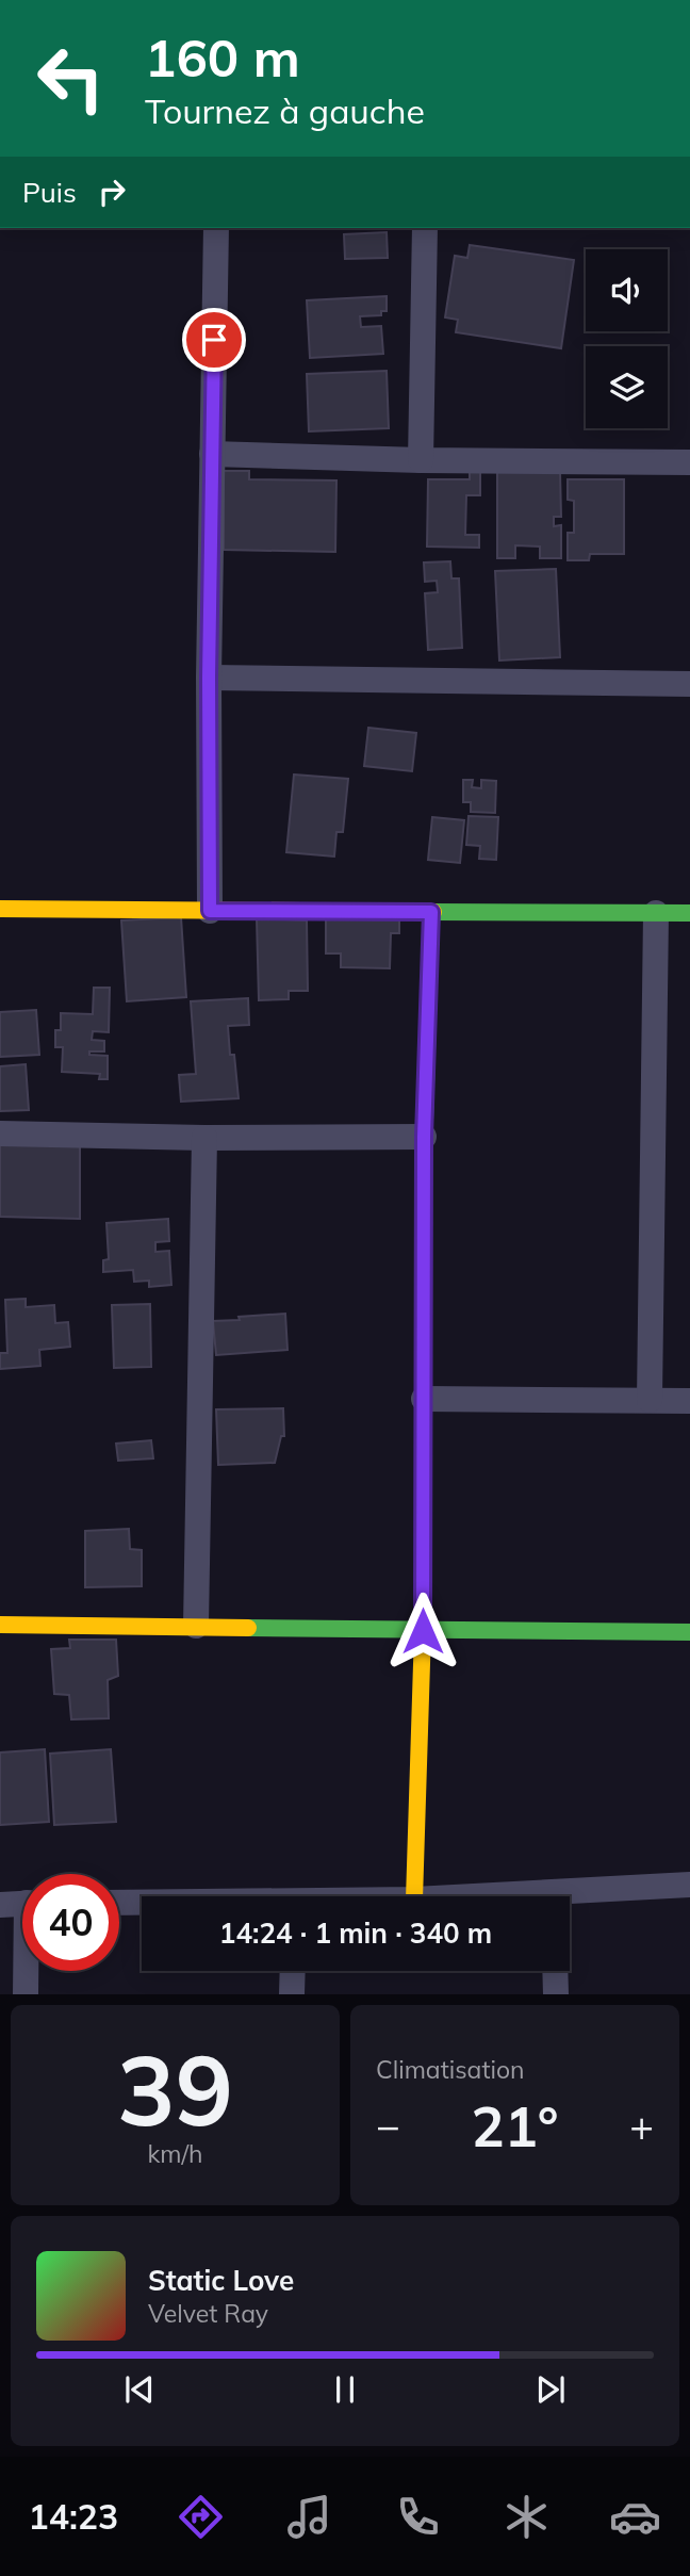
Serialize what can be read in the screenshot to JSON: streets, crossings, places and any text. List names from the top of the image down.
{
  "page": {
    "turn": ["160 m", "Tournez à gauche"],
    "then": "Puis",
    "limit": "40",
    "trip": "14:24 · 1 min · 340 m",
    "tile": [
      ["39", "km/h"],
      "Climatisation"
    ],
    "heat": ["−", "21°", "+"],
    "song": ["Static Love", "Velvet Ray"],
    "tabs": "14:23"
  }
}
